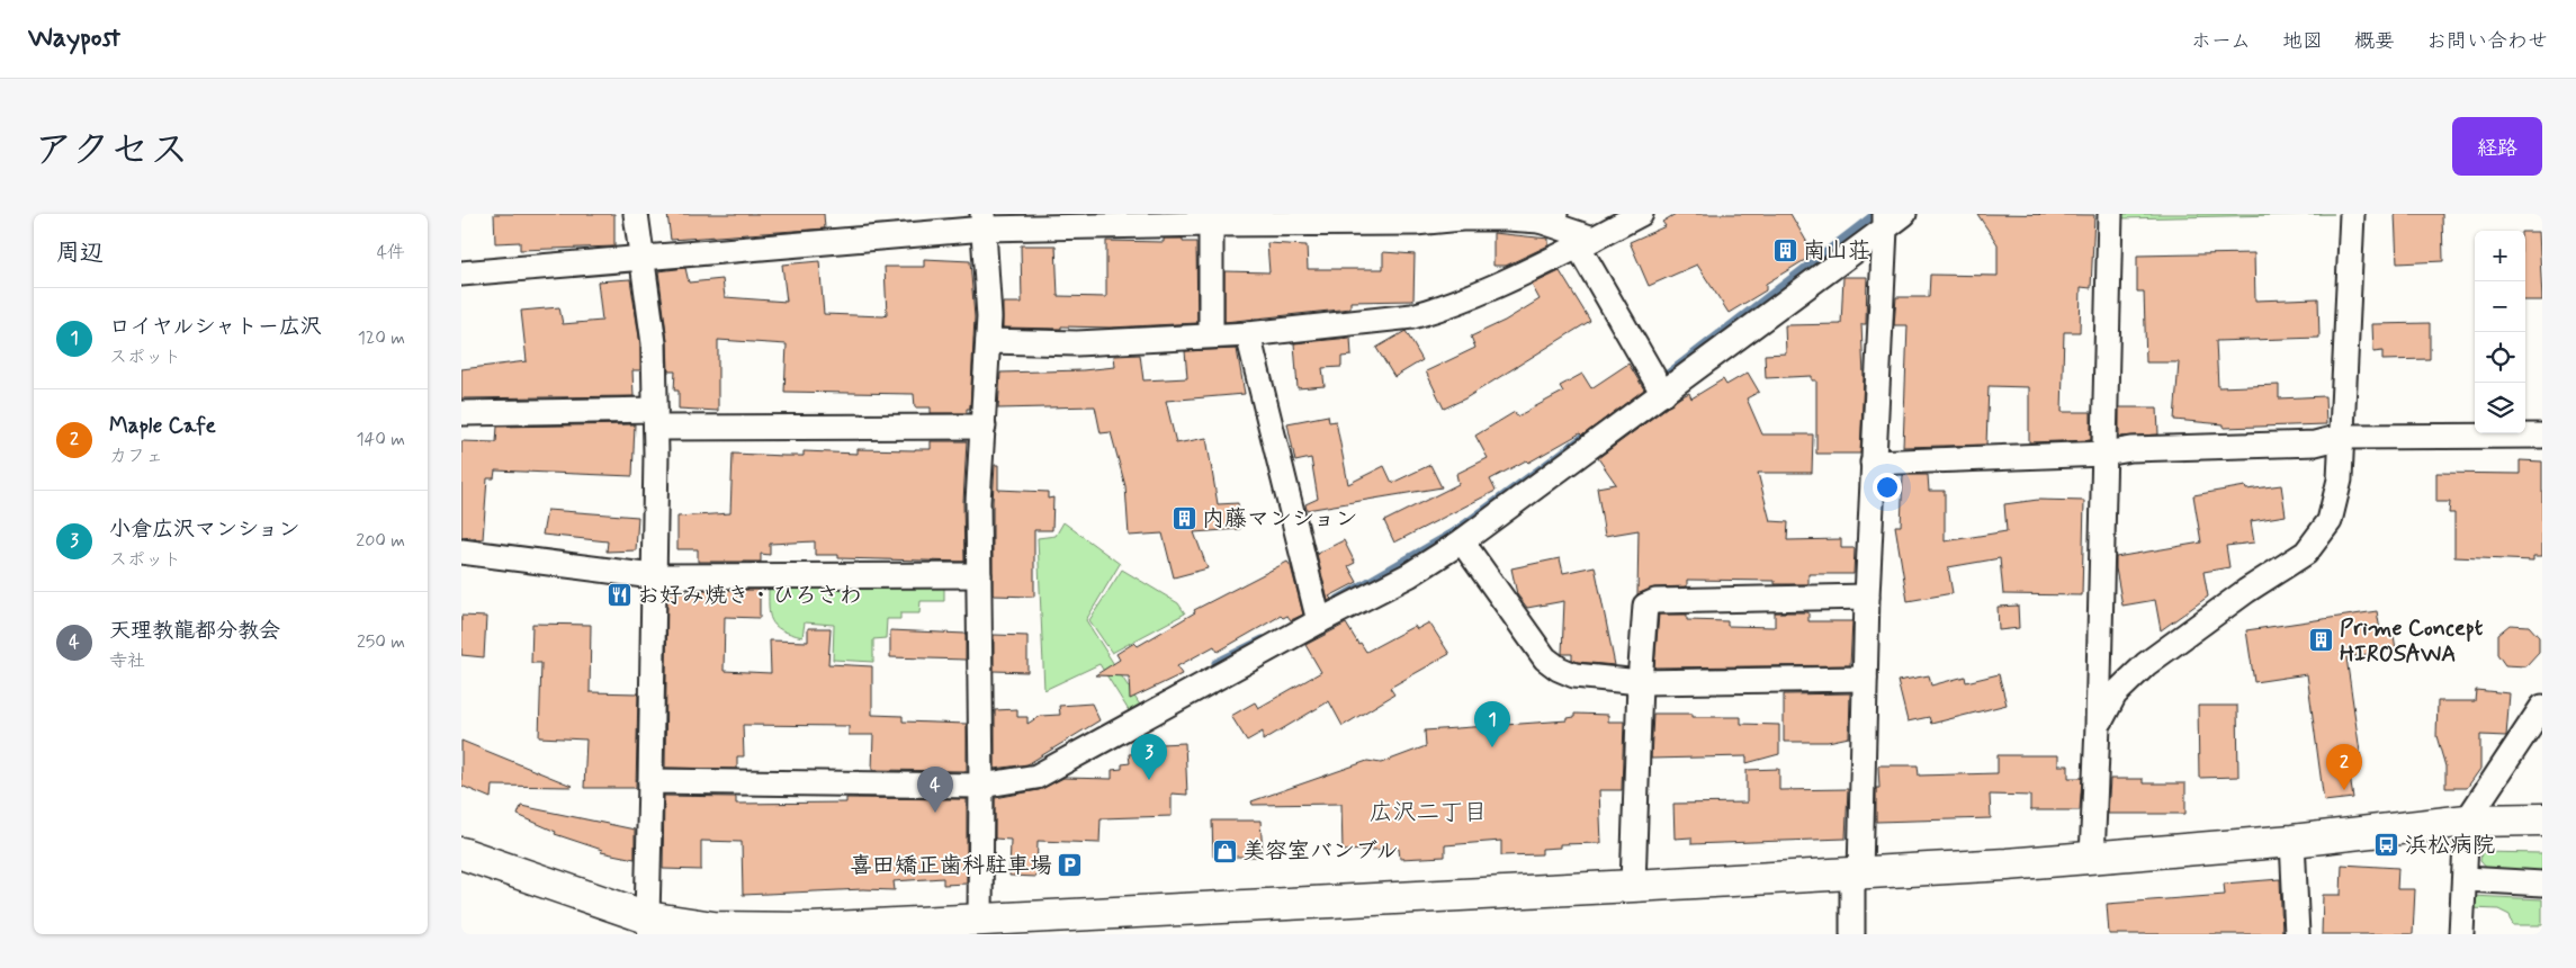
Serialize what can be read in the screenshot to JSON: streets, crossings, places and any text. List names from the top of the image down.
{
  "districts": ["広沢二丁目"],
  "places": {
    "building": ["南山荘", "内藤マンション", "Prime Concept HIROSAWA"],
    "restaurant": ["お好み焼き・ひろさわ"],
    "bus stop": ["浜松病院"],
    "shop": ["美容室バンブル"],
    "parking": ["喜田矯正歯科駐車場"]
  },
  "page": {
    "header": "Waypost",
    "nav": [
      "ホーム",
      "地図",
      "概要",
      "お問い合わせ"
    ],
    "title": "アクセス",
    "buttons": "経路",
    "heading": ["周辺", "4件"],
    "map_buttons": ["+", "−"],
    "list": [
      {
        "mark": "1",
        "name": "ロイヤルシャトー広沢",
        "note": "スポット",
        "value": "120 m"
      },
      {
        "mark": "2",
        "name": "Maple Cafe",
        "note": "カフェ",
        "value": "140 m"
      },
      {
        "mark": "3",
        "name": "小倉広沢マンション",
        "note": "スポット",
        "value": "200 m"
      },
      {
        "mark": "4",
        "name": "天理教龍都分教会",
        "note": "寺社",
        "value": "250 m"
      }
    ],
    "pins": [
      "1",
      "3",
      "2",
      "4"
    ]
  }
}
